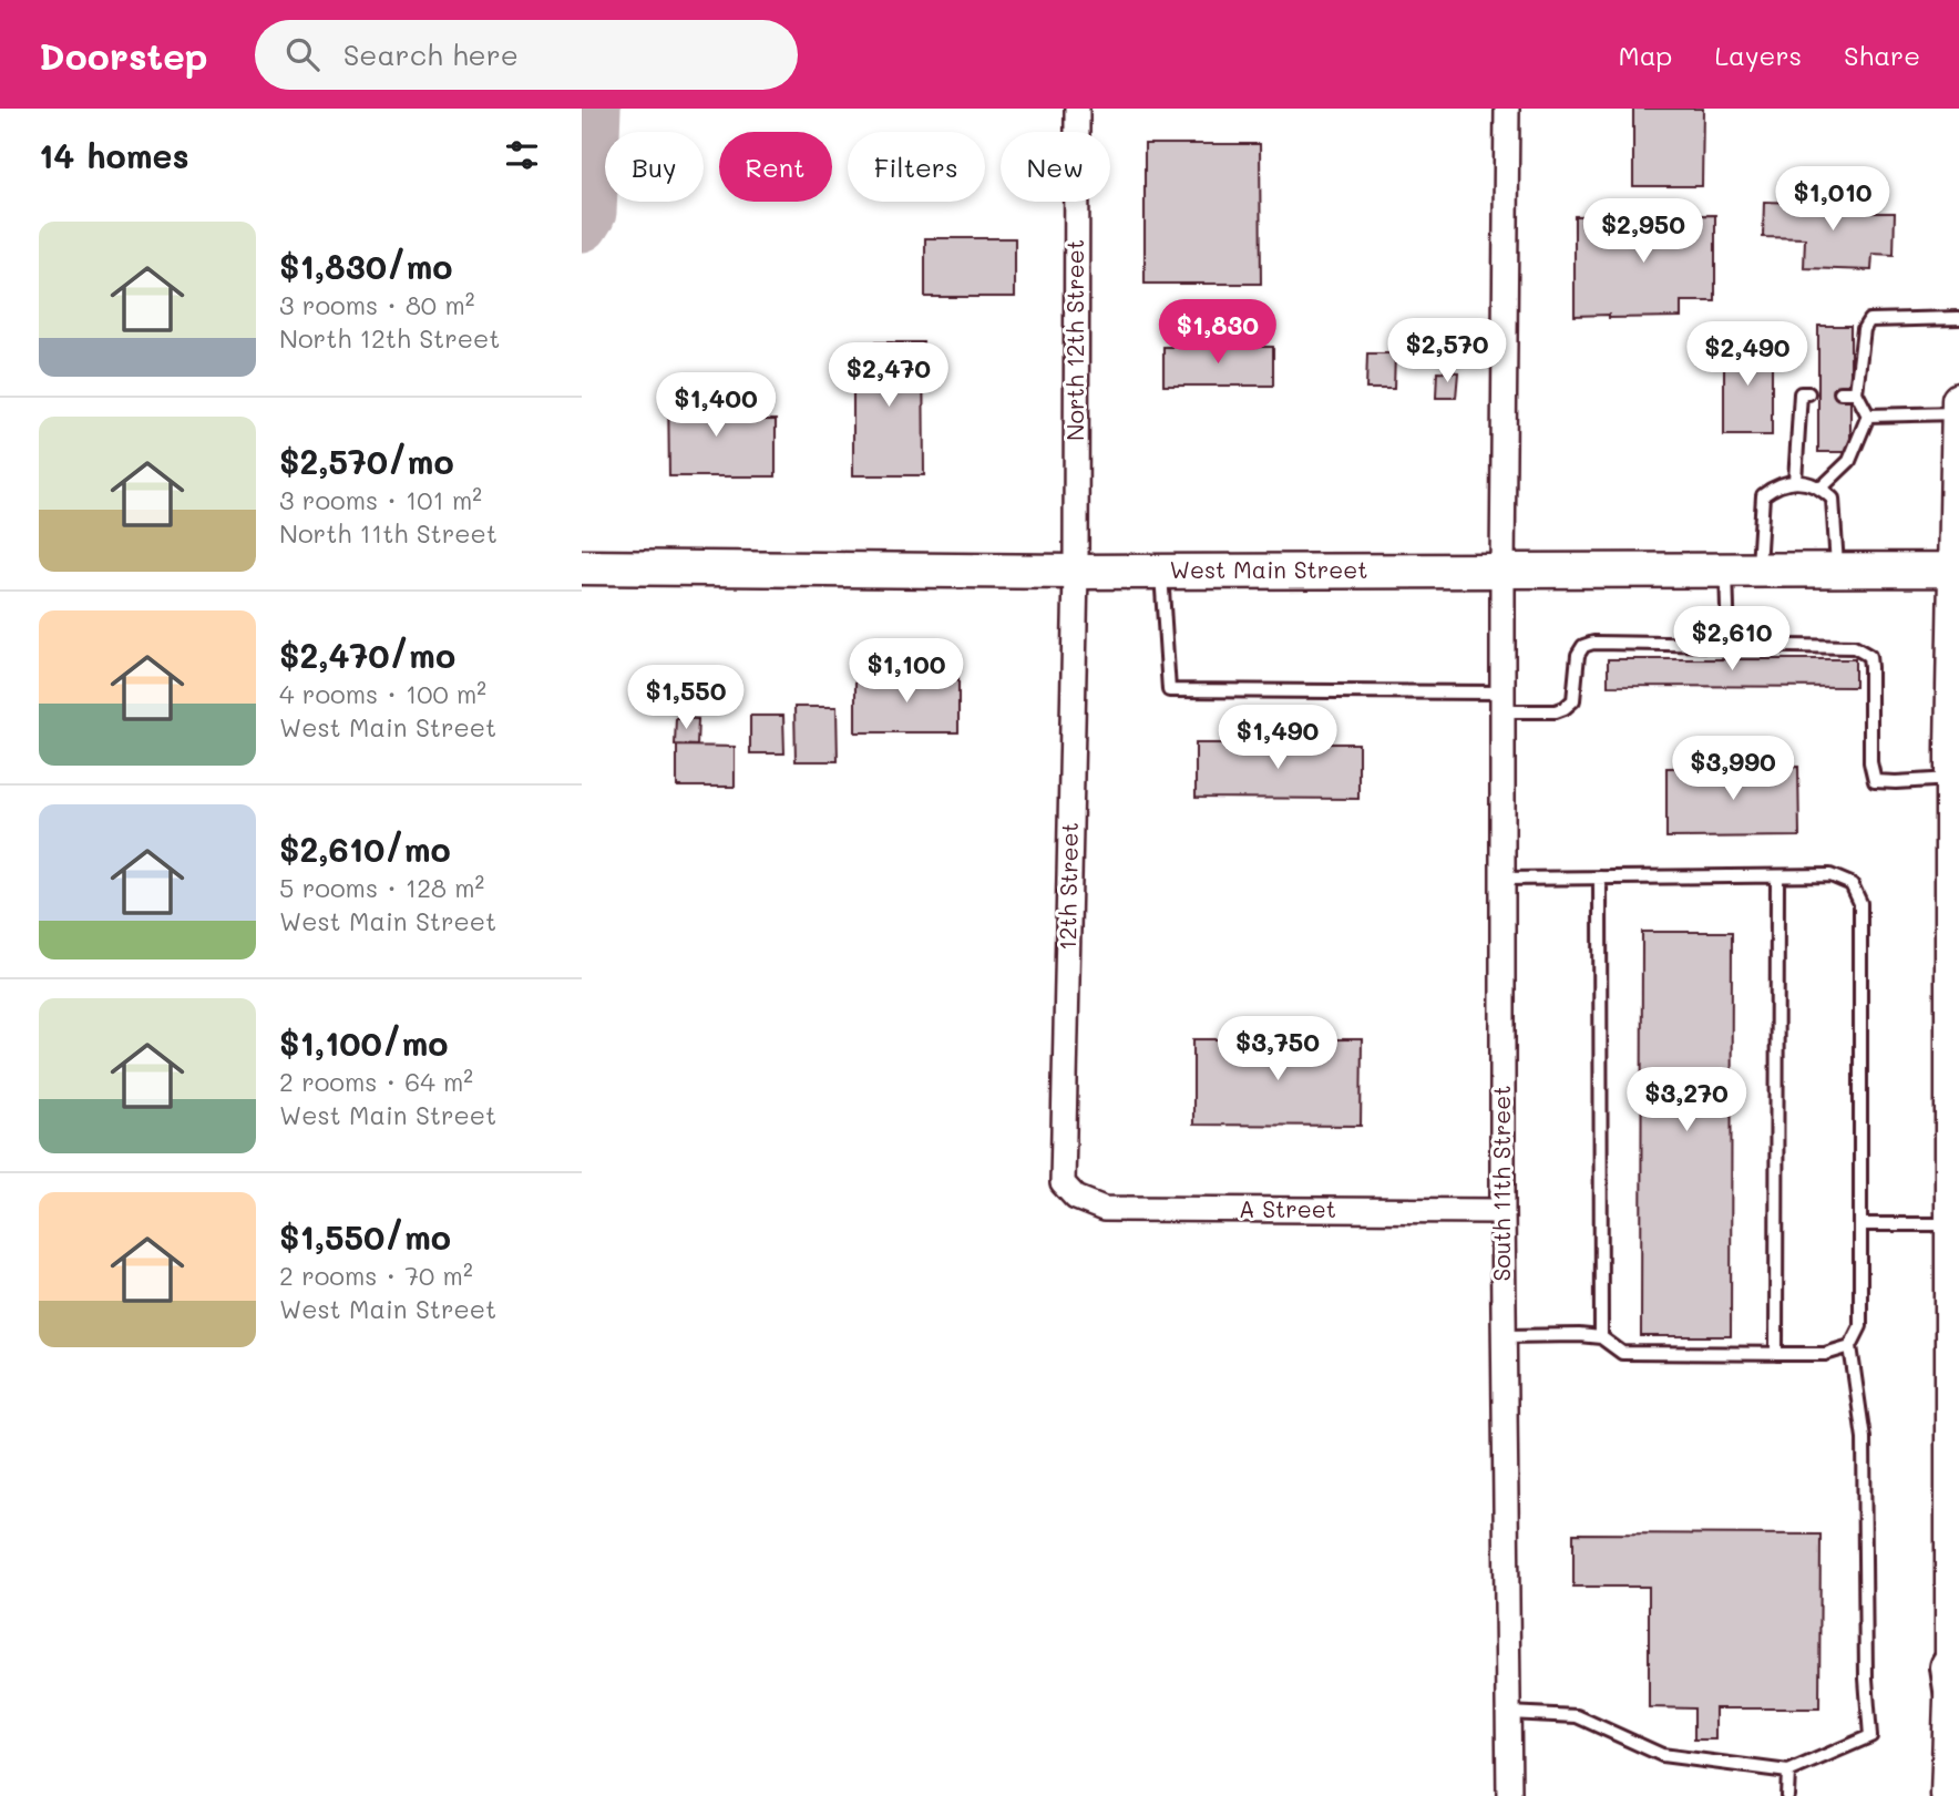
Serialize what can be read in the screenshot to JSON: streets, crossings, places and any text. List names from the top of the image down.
{
  "streets": {
    "main road": ["West Main Street"],
    "street": [
      "North 12th Street",
      "12th Street",
      "South 11th Street",
      "A Street"
    ]
  },
  "crossings": [
    ["North 12th Street", "West Main Street"],
    ["North 12th Street", "12th Street"],
    ["West Main Street", "12th Street"],
    ["West Main Street", "South 11th Street"],
    ["12th Street", "A Street"],
    ["South 11th Street", "A Street"]
  ],
  "page": {
    "header": "Doorstep",
    "search": "Search here",
    "nav": ["Map", "Layers", "Share"],
    "heading": "14 homes",
    "chip": [
      "Buy",
      "Rent",
      "Filters",
      "New"
    ],
    "price": [
      "$1,010",
      "$2,950",
      "$1,830",
      "$2,570",
      "$2,490",
      "$2,470",
      "$1,400",
      "$2,610",
      "$1,100",
      "$1,550",
      "$1,490",
      "$3,990",
      "$3,750",
      "$3,270"
    ],
    "list": [
      {
        "name": "$1,830/mo",
        "note": "3 rooms · 80 m² · North 12th Street"
      },
      {
        "name": "$2,570/mo",
        "note": "3 rooms · 101 m² · North 11th Street"
      },
      {
        "name": "$2,470/mo",
        "note": "4 rooms · 100 m² · West Main Street"
      },
      {
        "name": "$2,610/mo",
        "note": "5 rooms · 128 m² · West Main Street"
      },
      {
        "name": "$1,100/mo",
        "note": "2 rooms · 64 m² · West Main Street"
      },
      {
        "name": "$1,550/mo",
        "note": "2 rooms · 70 m² · West Main Street"
      }
    ]
  }
}
